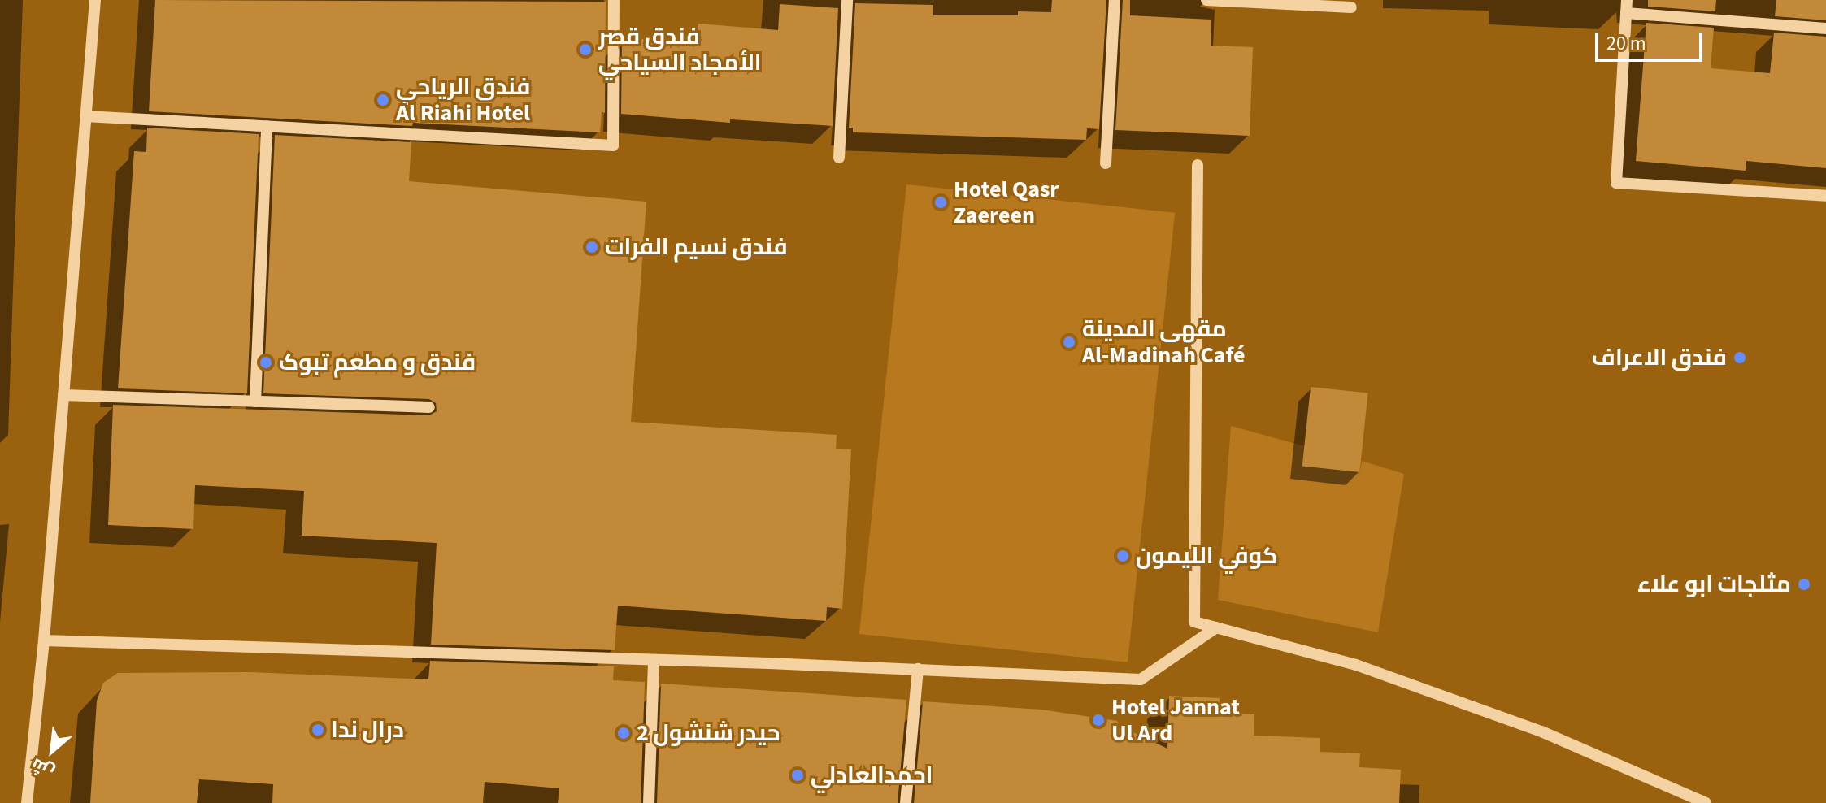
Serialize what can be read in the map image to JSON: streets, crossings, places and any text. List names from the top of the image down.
{
  "places": [
    "فندق قصر الأمجاد السياحي",
    "فندق الرياحي Al Riahi Hotel",
    "Hotel Qasr Zaereen",
    "فندق نسيم الفرات",
    "مقهى المدينة Al-Madinah Café",
    "فندق الاعراف",
    "فندق و مطعم تبوک",
    "كوفي الليمون",
    "مثلجات ابو علاء",
    "Hotel Jannat Ul Ard",
    "درال ندا",
    "حيدر شنشول 2",
    "احمدالعادلي"
  ],
  "scale_bar": "20 m",
  "north": "bottom left"
}
